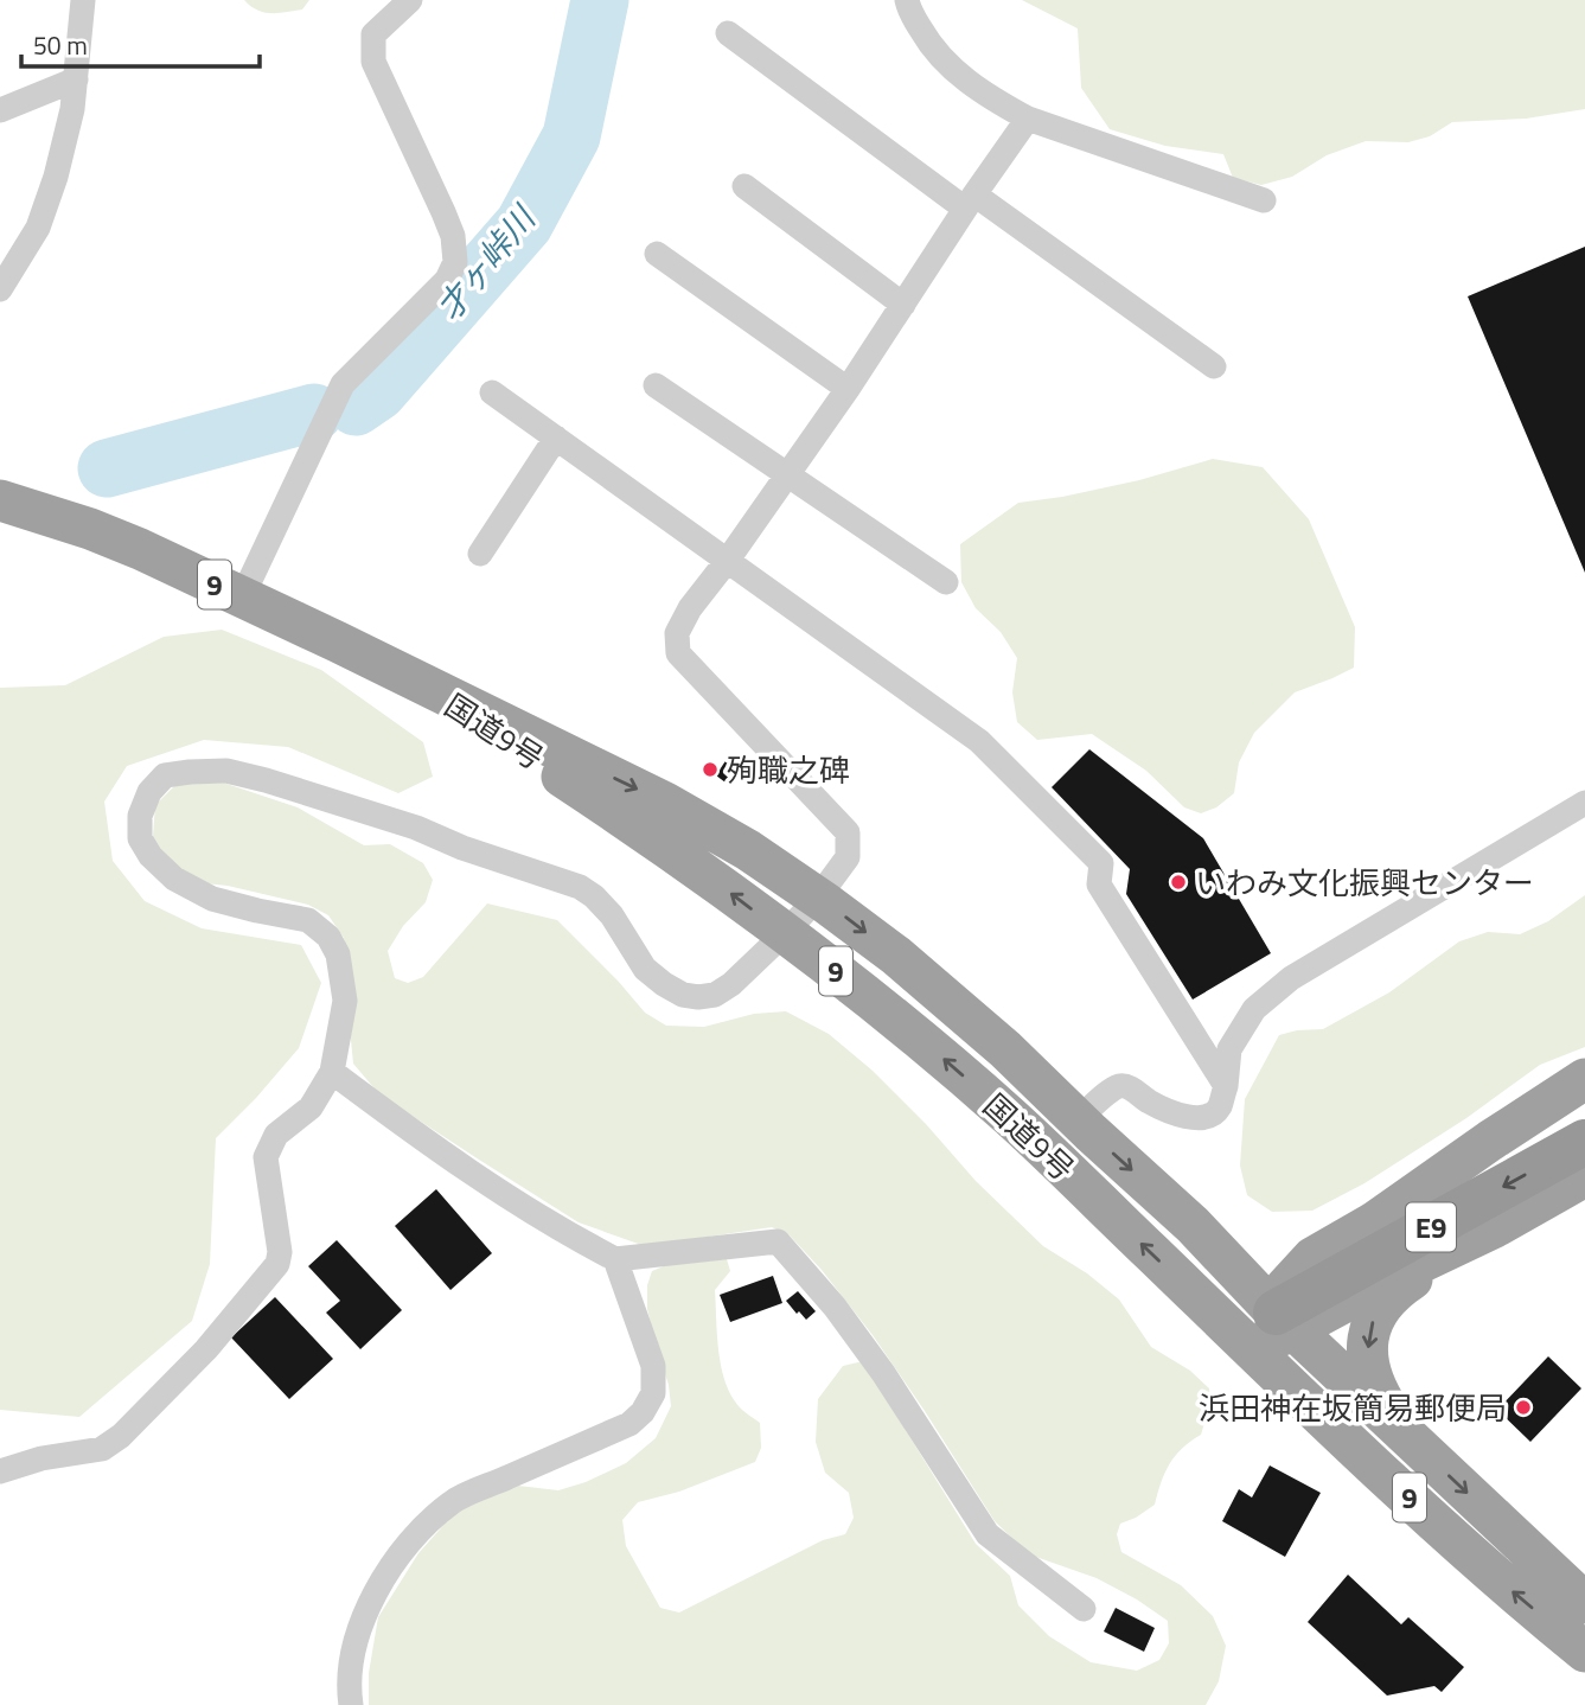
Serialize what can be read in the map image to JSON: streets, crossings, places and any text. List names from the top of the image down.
{
  "streets": {
    "highway": ["9", "国道9号", "E9"]
  },
  "crossings": [
    ["国道9号", "E9"]
  ],
  "water": ["才ヶ峠川"],
  "places": ["殉職之碑", "いわみ文化振興センター", "浜田神在坂簡易郵便局"],
  "scale_bar": "50 m"
}
